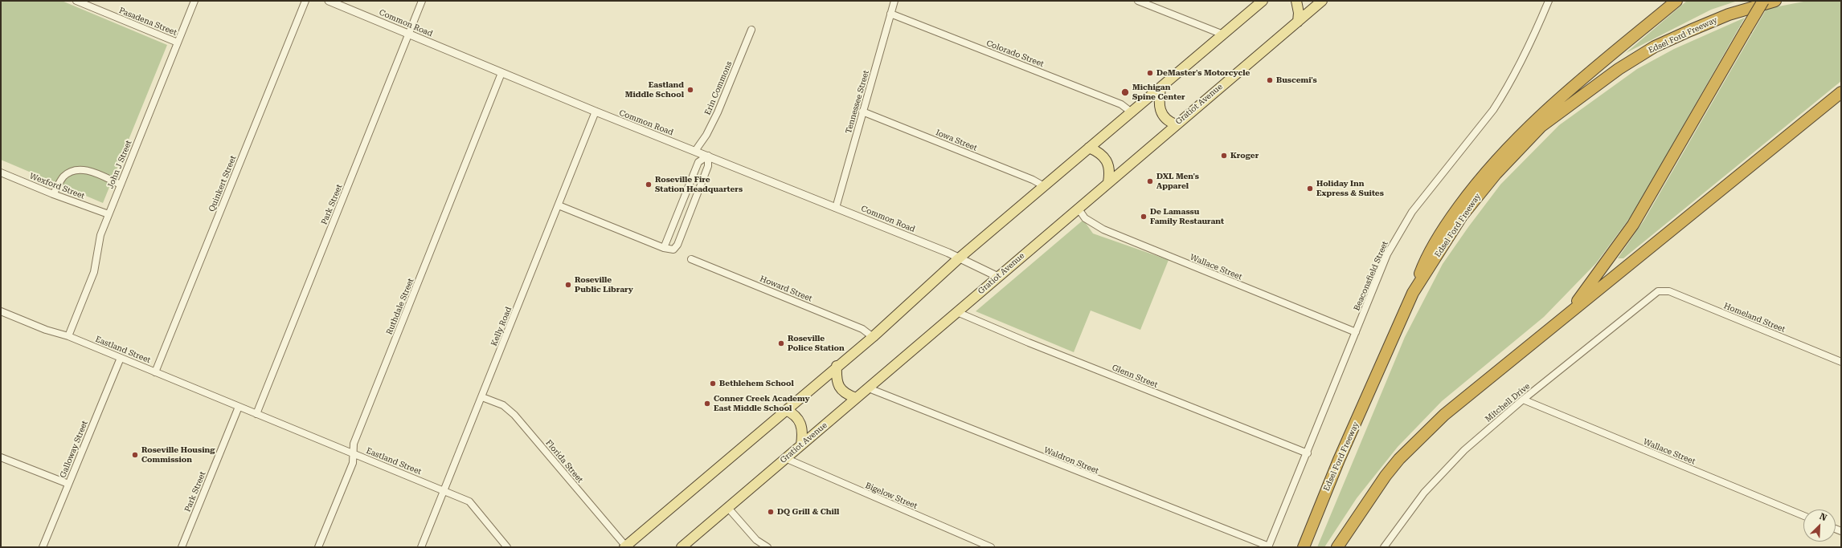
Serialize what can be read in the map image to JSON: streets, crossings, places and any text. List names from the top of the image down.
{
  "streets": {
    "highway": ["Edsel Ford Freeway"],
    "main road": ["Gratiot Avenue"],
    "street": [
      "Pasadena Street",
      "Common Road",
      "Colorado Street",
      "Erin Commons",
      "Tennessee Street",
      "Iowa Street",
      "John J Street",
      "Quinkert Street",
      "Wexford Street",
      "Park Street",
      "Wallace Street",
      "Beaconsfield Street",
      "Howard Street",
      "Ruthdale Street",
      "Homeland Street",
      "Kelly Road",
      "Eastland Street",
      "Glenn Street",
      "Mitchell Drive",
      "Galloway Street",
      "Waldron Street",
      "Florida Street",
      "Bigelow Street"
    ]
  },
  "crossings": [
    ["Pasadena Street", "John J Street"],
    ["Common Road", "Erin Commons"],
    ["Common Road", "Tennessee Street"],
    ["Common Road", "Gratiot Avenue"],
    ["Common Road", "Park Street"],
    ["Common Road", "Ruthdale Street"],
    ["Common Road", "Kelly Road"],
    ["Colorado Street", "Tennessee Street"],
    ["Tennessee Street", "Iowa Street"],
    ["Gratiot Avenue", "Wallace Street"],
    ["Gratiot Avenue", "Glenn Street"],
    ["Gratiot Avenue", "Waldron Street"],
    ["Gratiot Avenue", "Bigelow Street"],
    ["John J Street", "Wexford Street"],
    ["John J Street", "Eastland Street"],
    ["Quinkert Street", "Eastland Street"],
    ["Park Street", "Eastland Street"],
    ["Wallace Street", "Beaconsfield Street"],
    ["Wallace Street", "Mitchell Drive"],
    ["Beaconsfield Street", "Glenn Street"],
    ["Beaconsfield Street", "Waldron Street"],
    ["Ruthdale Street", "Eastland Street"],
    ["Homeland Street", "Mitchell Drive"],
    ["Kelly Road", "Eastland Street"],
    ["Kelly Road", "Florida Street"],
    ["Eastland Street", "Galloway Street"]
  ],
  "places": [
    "DeMaster's Motorcycle",
    "Buscemi's",
    "Eastland Middle School",
    "Michigan Spine Center",
    "Kroger",
    "DXL Men's Apparel",
    "Roseville Fire Station Headquarters",
    "Holiday Inn Express & Suites",
    "De Lamassu Family Restaurant",
    "Roseville Public Library",
    "Roseville Police Station",
    "Bethlehem School",
    "Conner Creek Academy East Middle School",
    "Roseville Housing Commission",
    "DQ Grill & Chill"
  ],
  "north": "top right"
}
